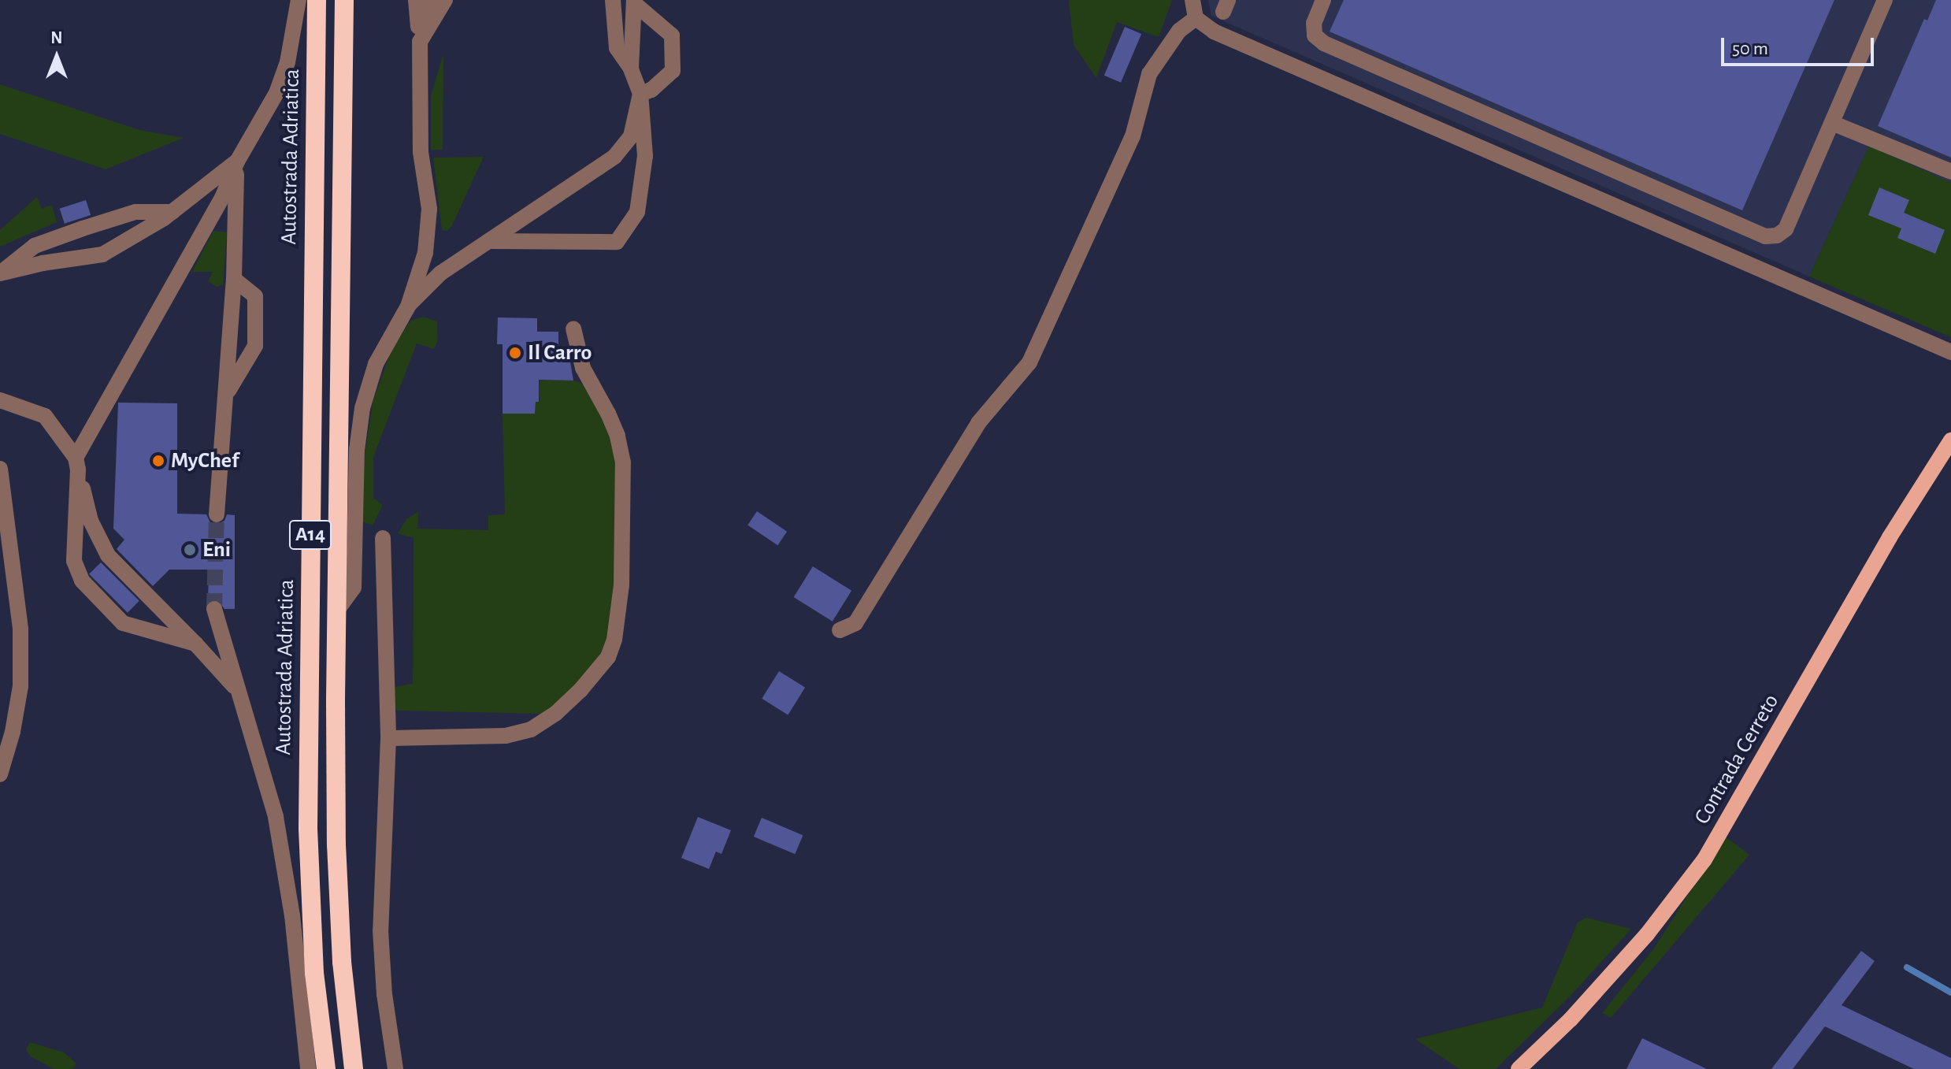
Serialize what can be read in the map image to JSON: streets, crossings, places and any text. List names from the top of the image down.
{
  "streets": {
    "highway": ["Autostrada Adriatica", "A14"],
    "main road": ["Contrada Cerreto"]
  },
  "places": ["Il Carro", "MyChef", "Eni"],
  "scale_bar": "50 m",
  "north": "top"
}
